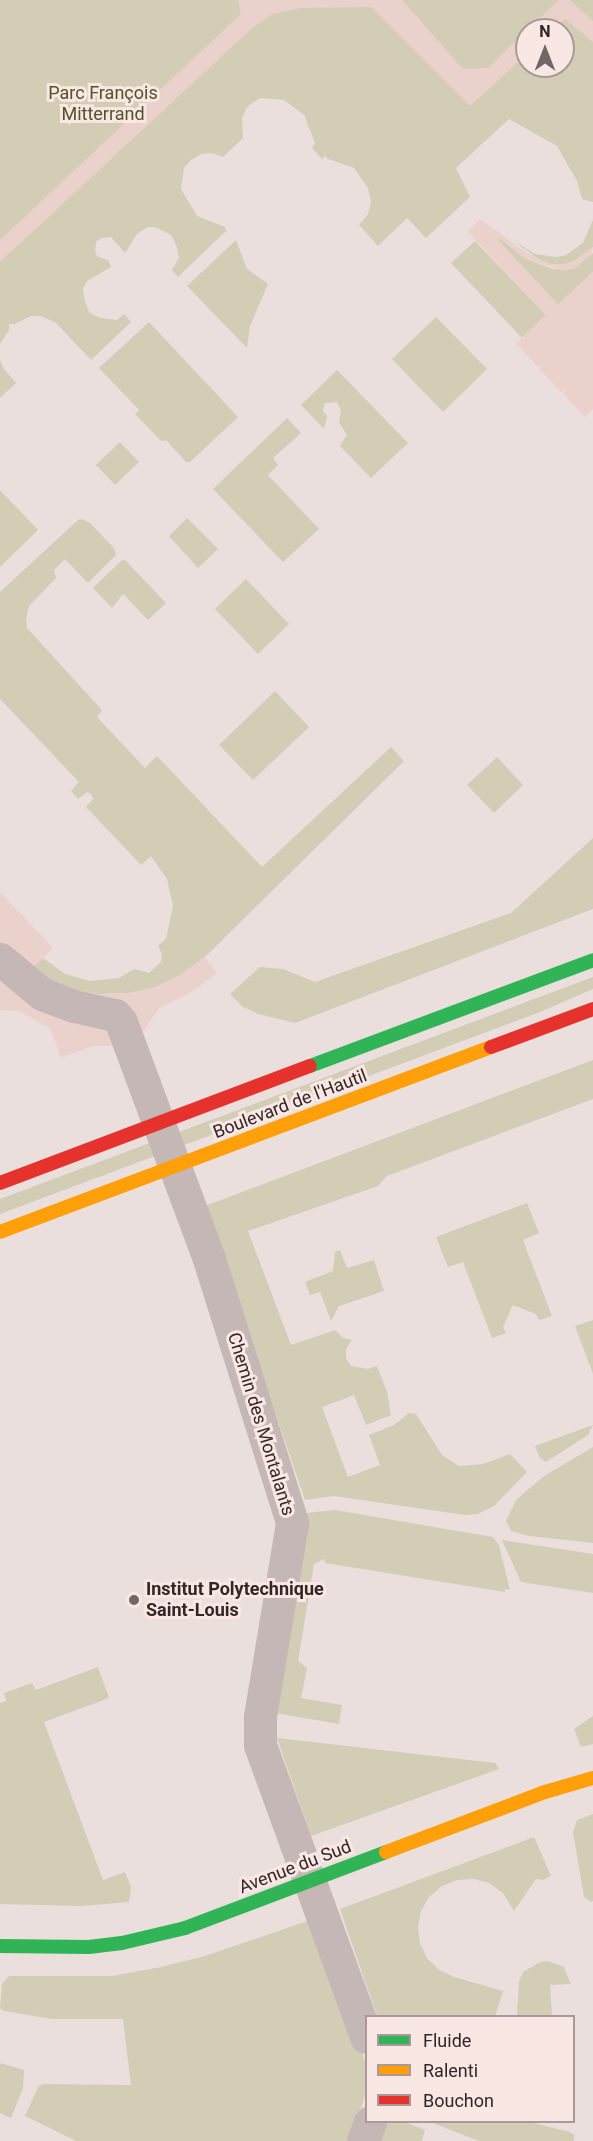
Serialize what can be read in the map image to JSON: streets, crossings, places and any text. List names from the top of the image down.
{
  "streets": {
    "main road": ["Boulevard de l'Hautil", "Avenue du Sud"],
    "street": ["Chemin des Montalants"]
  },
  "parks": ["Parc François Mitterrand"],
  "places": ["Institut Polytechnique Saint-Louis"],
  "legend": ["Fluide", "Ralenti", "Bouchon"],
  "north": "top"
}
